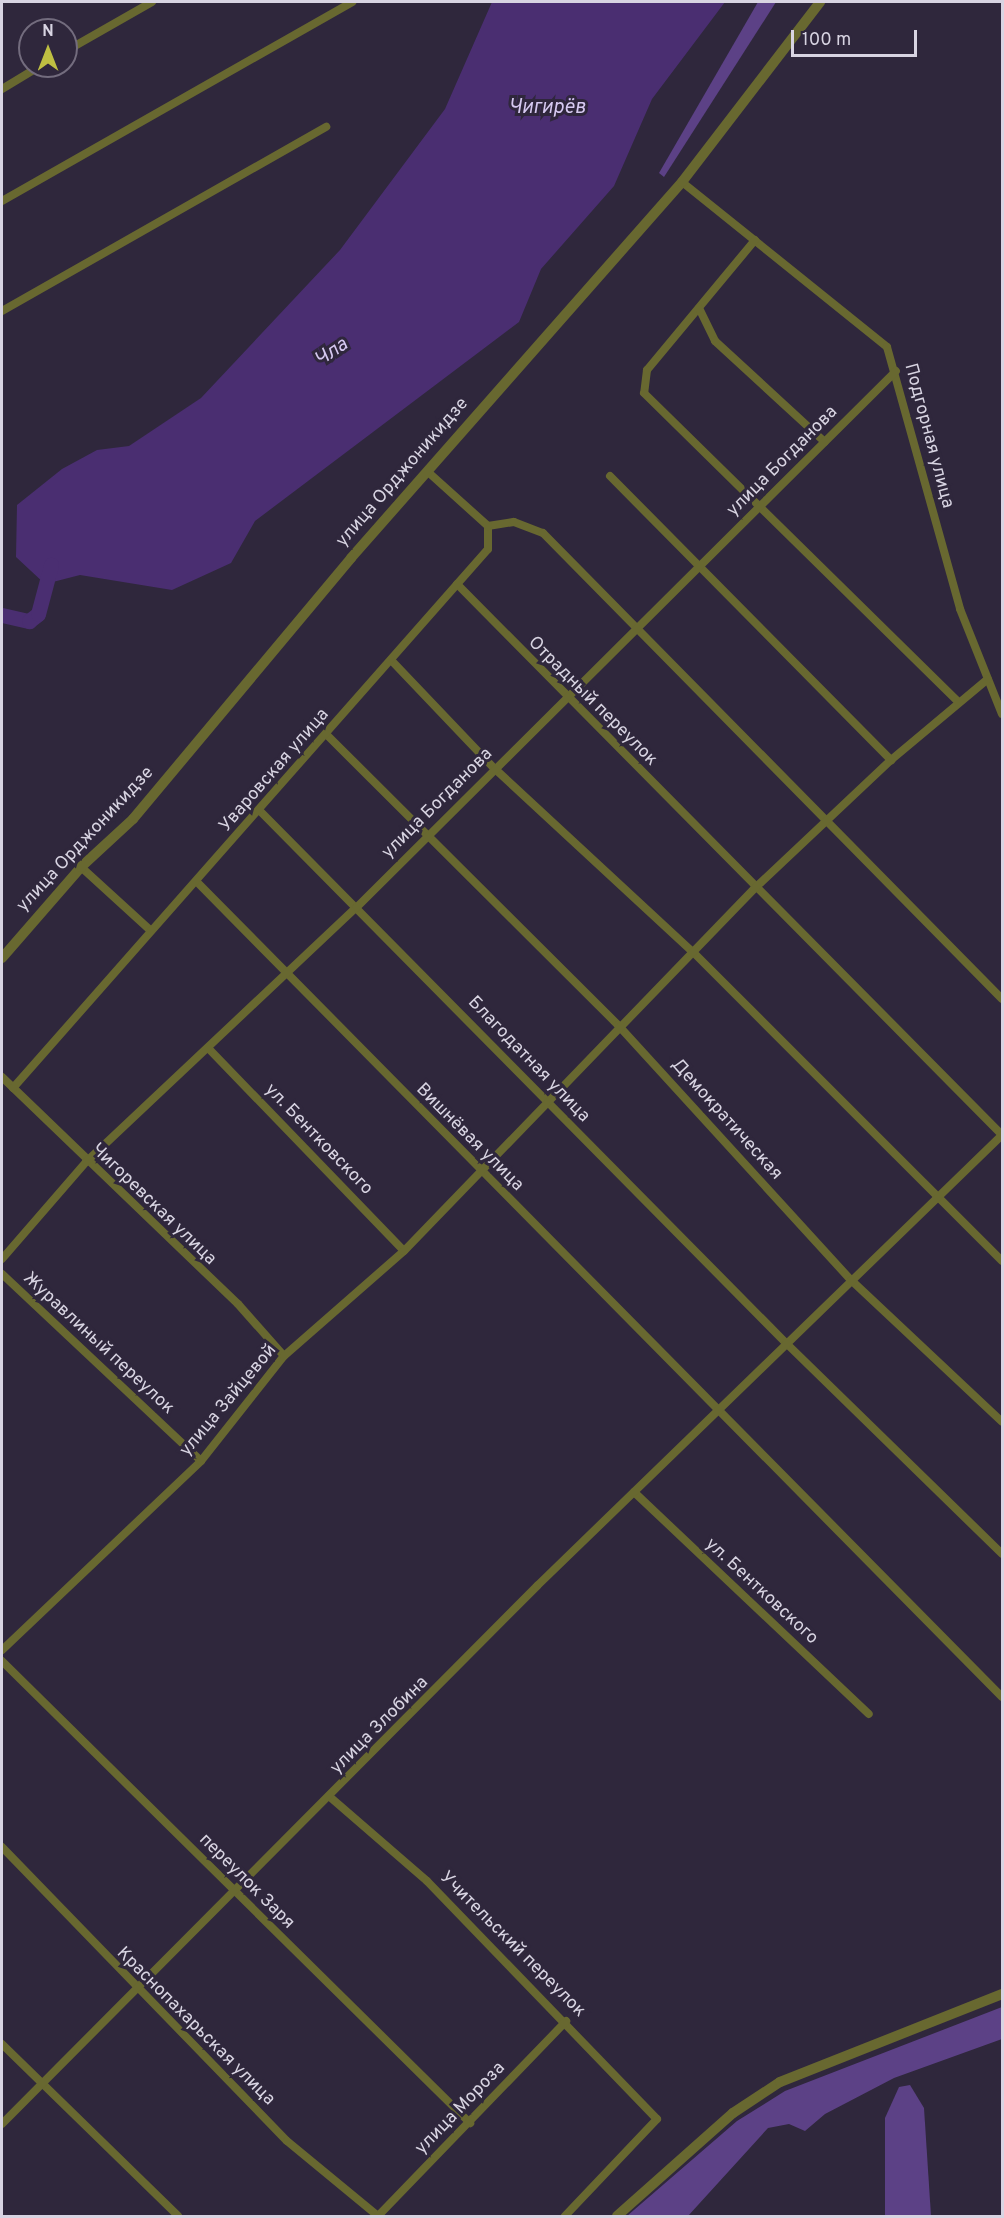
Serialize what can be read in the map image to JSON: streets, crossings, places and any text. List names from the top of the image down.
{
  "streets": {
    "street": [
      "Подгорная улица",
      "улица Богданова",
      "улица Орджоникидзе",
      "Отрадный переулок",
      "Уваровская улица",
      "Благодатная улица",
      "Демократическая",
      "Вишнёвая улица",
      "ул. Бентковского",
      "Чигоревская улица",
      "Журавлиный переулок",
      "улица Зайцевой",
      "улица Злобина",
      "переулок Заря",
      "Учительский переулок",
      "Краснопахарьская улица",
      "улица Мороза"
    ]
  },
  "crossings": [
    ["Подгорная улица", "улица Богданова"],
    ["Подгорная улица", "улица Орджоникидзе"],
    ["Подгорная улица", "улица Зайцевой"],
    ["улица Богданова", "Отрадный переулок"],
    ["улица Богданова", "Благодатная улица"],
    ["улица Богданова", "Демократическая"],
    ["улица Богданова", "Вишнёвая улица"],
    ["улица Богданова", "ул. Бентковского"],
    ["улица Богданова", "Чигоревская улица"],
    ["Отрадный переулок", "Уваровская улица"],
    ["Отрадный переулок", "улица Зайцевой"],
    ["Отрадный переулок", "улица Злобина"],
    ["Уваровская улица", "Благодатная улица"],
    ["Уваровская улица", "Демократическая"],
    ["Уваровская улица", "Вишнёвая улица"],
    ["Уваровская улица", "Чигоревская улица"],
    ["Благодатная улица", "улица Зайцевой"],
    ["Благодатная улица", "улица Злобина"],
    ["Демократическая", "улица Зайцевой"],
    ["Демократическая", "улица Злобина"],
    ["Вишнёвая улица", "улица Зайцевой"],
    ["Вишнёвая улица", "улица Злобина"],
    ["ул. Бентковского", "улица Зайцевой"],
    ["ул. Бентковского", "улица Злобина"],
    ["Чигоревская улица", "улица Зайцевой"],
    ["Журавлиный переулок", "улица Зайцевой"],
    ["улица Злобина", "переулок Заря"],
    ["улица Злобина", "Учительский переулок"],
    ["улица Злобина", "Краснопахарьская улица"],
    ["переулок Заря", "улица Мороза"],
    ["Учительский переулок", "улица Мороза"],
    ["Краснопахарьская улица", "улица Мороза"]
  ],
  "water": ["Чигирёв", "Чла"],
  "scale_bar": "100 m",
  "north": "top"
}
